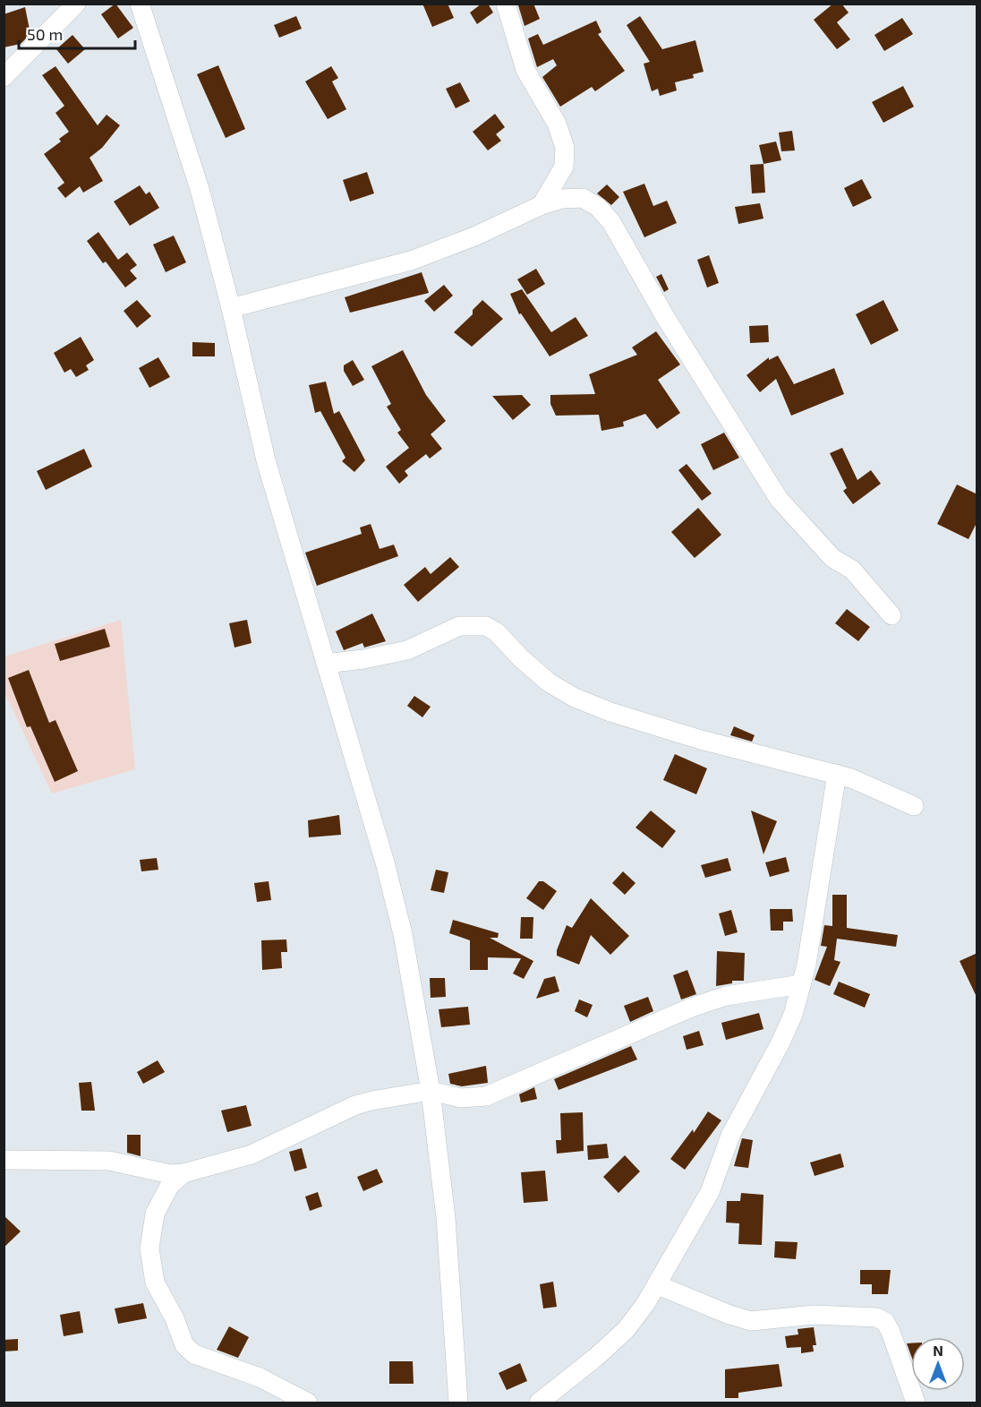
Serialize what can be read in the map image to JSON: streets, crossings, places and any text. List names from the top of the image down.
{
  "scale_bar": "50 m",
  "north": "top"
}
